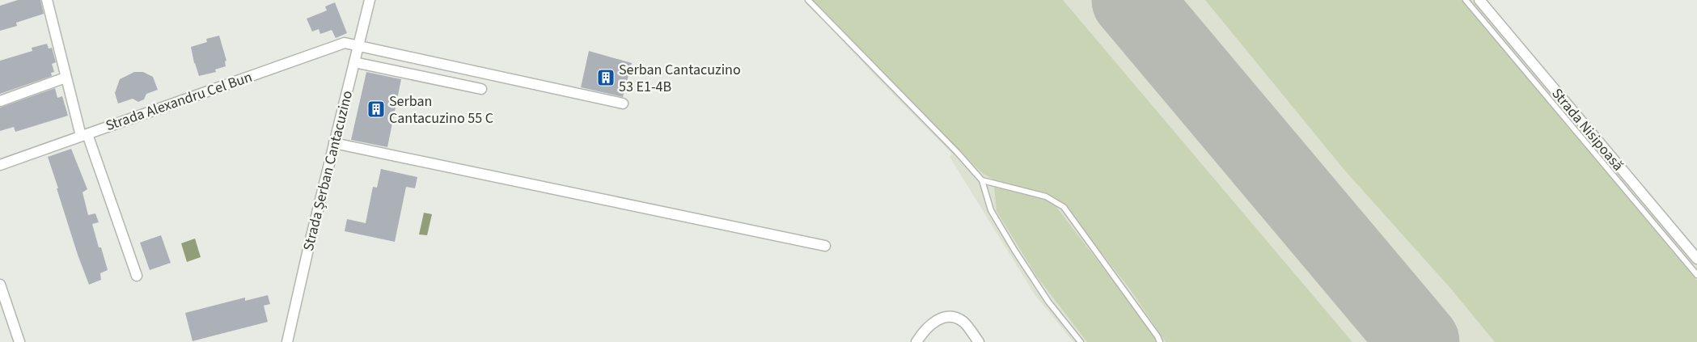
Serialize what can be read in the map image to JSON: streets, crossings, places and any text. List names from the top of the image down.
{
  "streets": {
    "street": ["Strada Alexandru Cel Bun", "Strada Nisipoasă", "Strada Șerban Cantacuzino"]
  },
  "crossings": [
    ["Strada Alexandru Cel Bun", "Strada Șerban Cantacuzino"]
  ],
  "places": {
    "building": ["Serban Cantacuzino 53 E1-4B", "Serban Cantacuzino 55 C"]
  }
}
